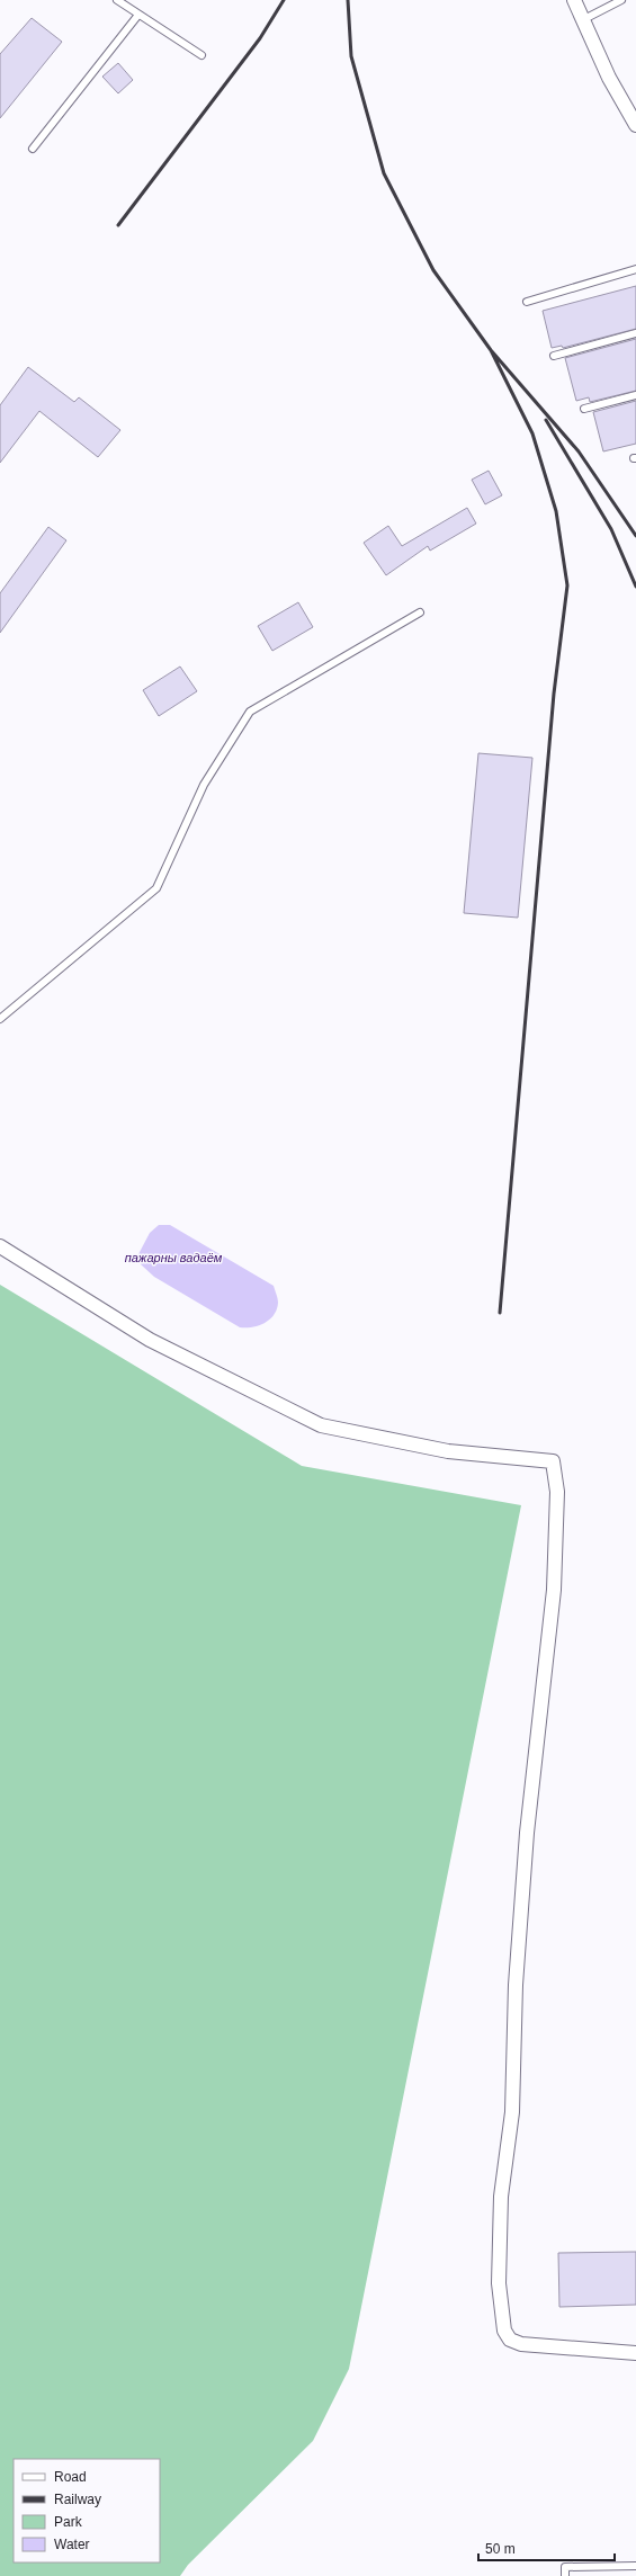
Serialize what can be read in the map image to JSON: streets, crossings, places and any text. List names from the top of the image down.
{
  "water": ["пажарны вадаём"],
  "legend": [
    "Road",
    "Railway",
    "Park",
    "Water"
  ],
  "scale_bar": "50 m"
}
